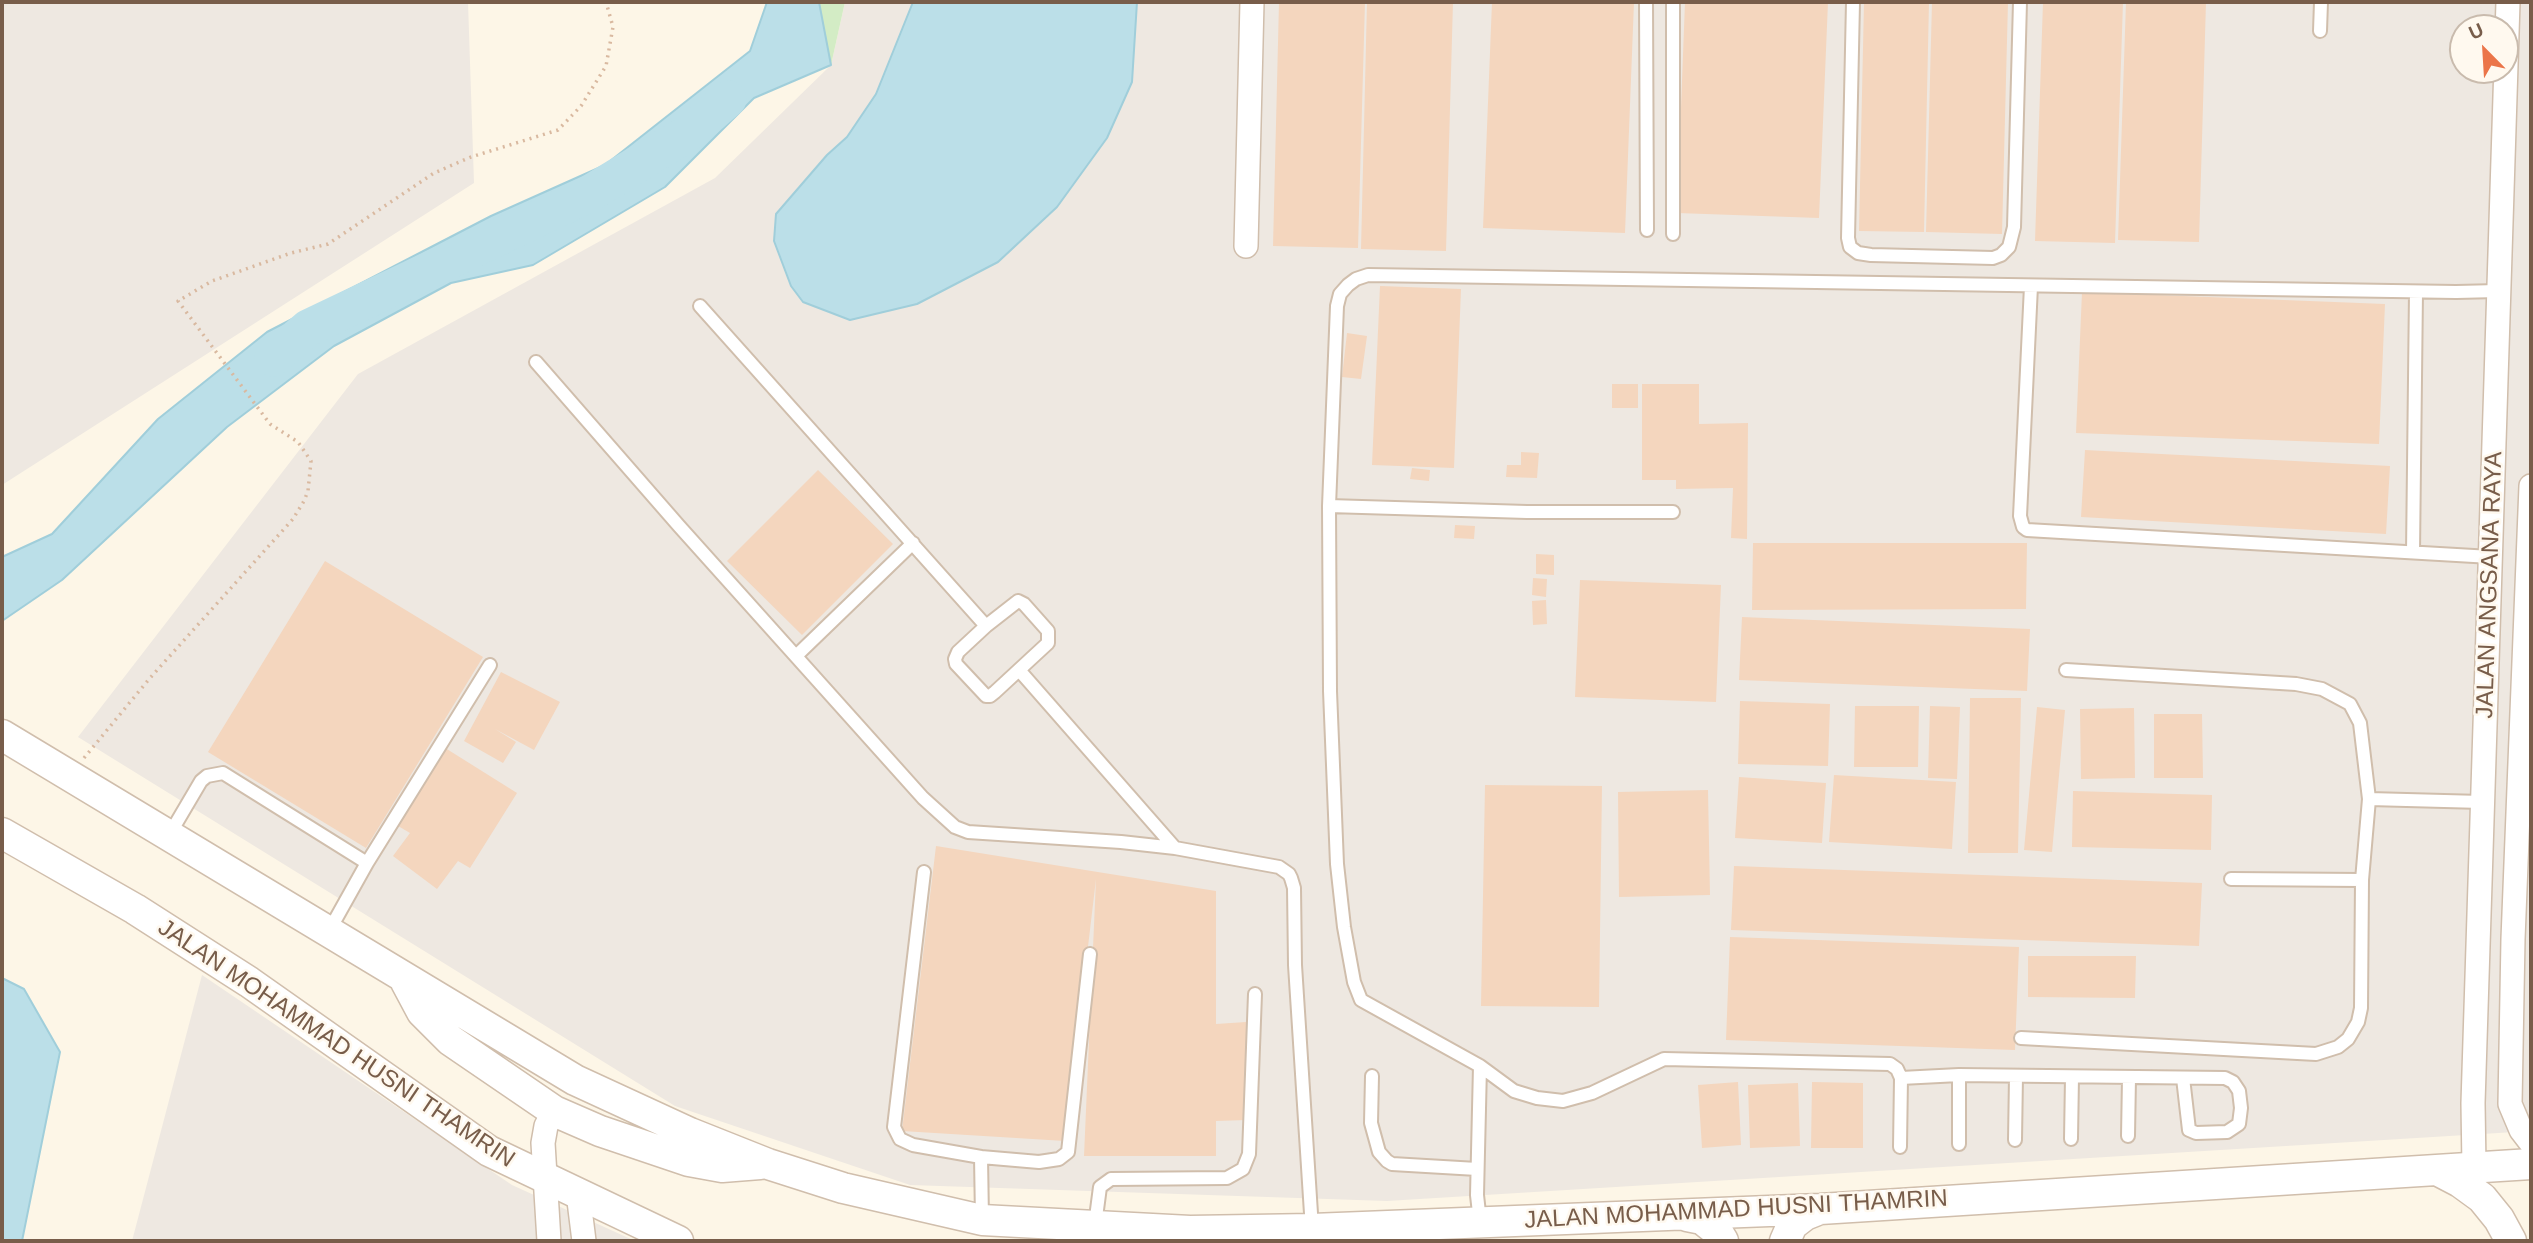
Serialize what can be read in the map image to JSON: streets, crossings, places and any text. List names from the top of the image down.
{
  "streets": {
    "street": ["JALAN ANGSANA RAYA", "JALAN MOHAMMAD HUSNI THAMRIN"]
  },
  "crossings": [
    ["JALAN ANGSANA RAYA", "JALAN MOHAMMAD HUSNI THAMRIN"]
  ],
  "north": "top left"
}
